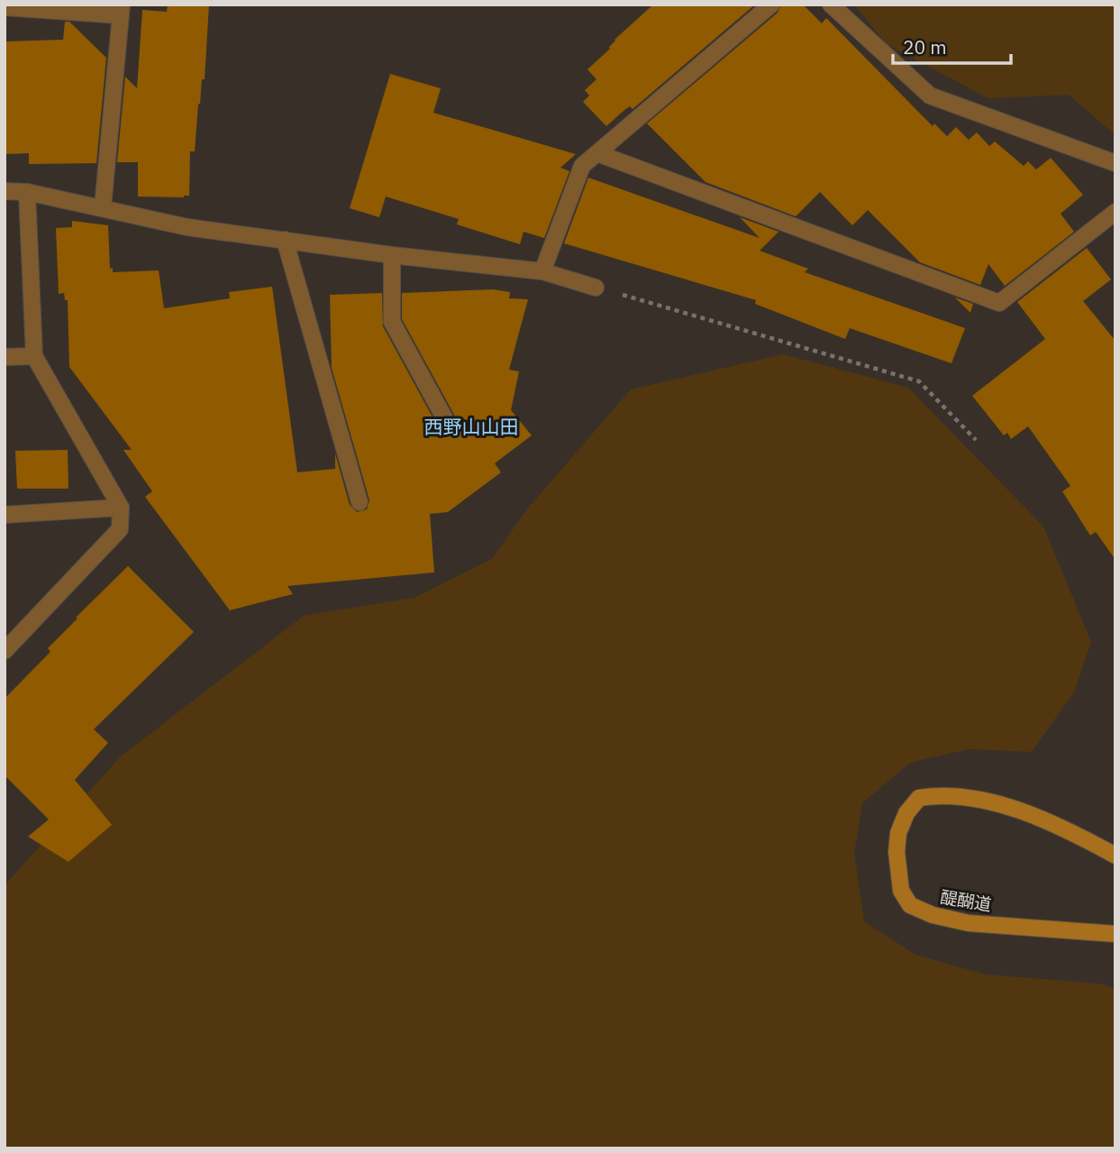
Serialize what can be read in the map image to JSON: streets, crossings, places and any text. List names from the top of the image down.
{
  "streets": {
    "main road": ["醍醐道"]
  },
  "districts": ["西野山山田"],
  "scale_bar": "20 m"
}
